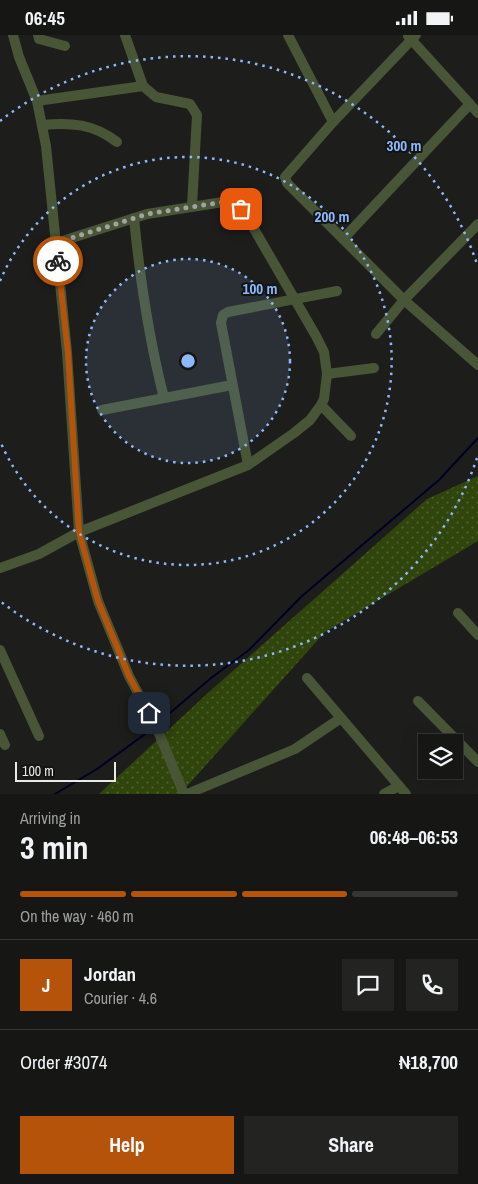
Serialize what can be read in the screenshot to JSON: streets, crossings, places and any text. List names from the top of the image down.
{
  "scale_bar": "100 m",
  "page": {
    "status": "06:45",
    "scale": "100 m",
    "heading": ["3 min", "Arriving in", "06:48–06:53"],
    "panel": [
      "Jordan",
      "Courier · 4.6",
      "Order #3074",
      "₦18,700"
    ],
    "bar": "On the way · 460 m",
    "round": "J",
    "buttons": ["Help", "Share"]
  },
  "rings": ["300 m", "200 m", "100 m"]
}
